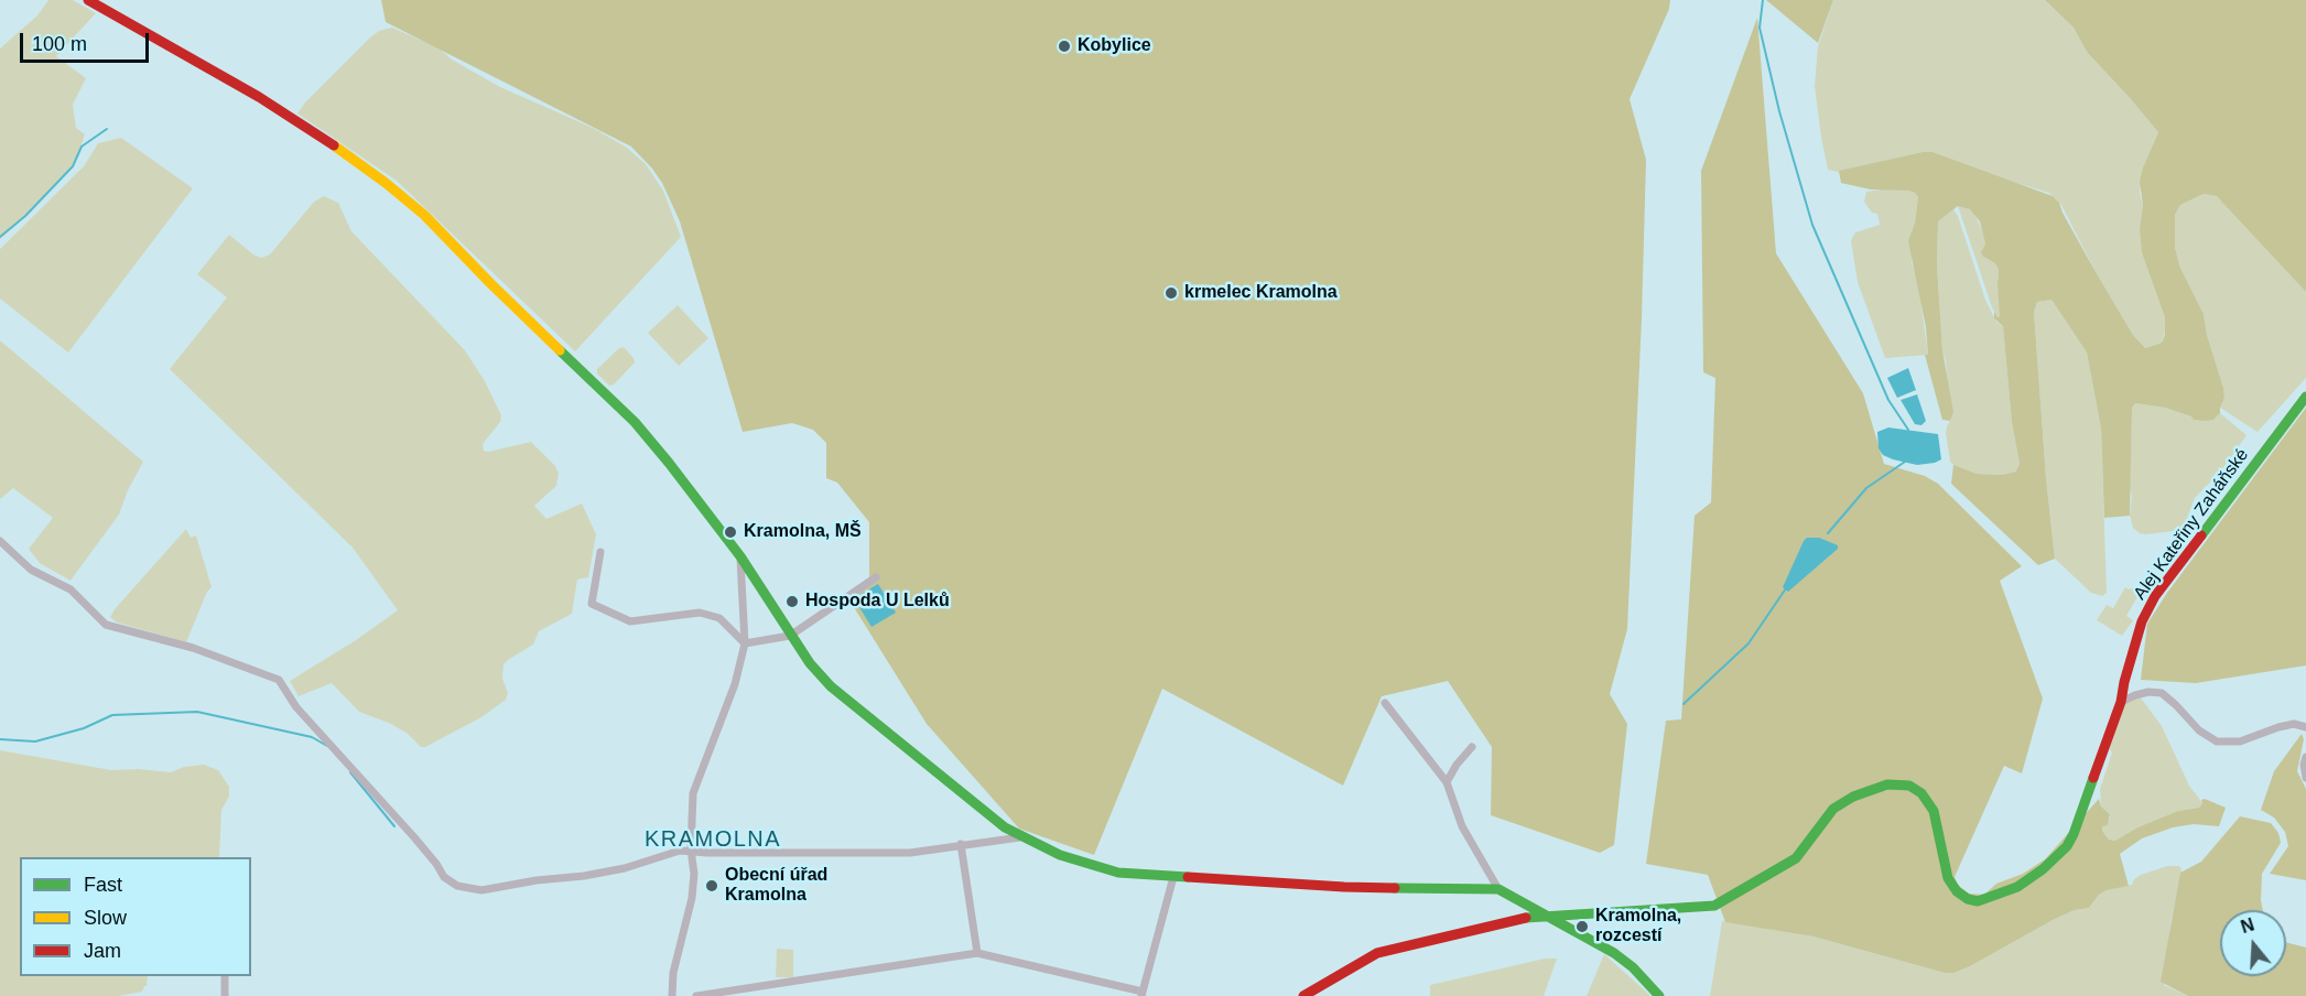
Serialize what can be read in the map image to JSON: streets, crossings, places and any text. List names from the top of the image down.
{
  "streets": {
    "street": ["Alej Kateřiny Zaháňské"]
  },
  "districts": ["KRAMOLNA"],
  "places": [
    "Kobylice",
    "krmelec Kramolna",
    "Kramolna, MŠ",
    "Hospoda U Lelků",
    "Obecní úřad Kramolna",
    "Kramolna, rozcestí"
  ],
  "legend": ["Fast", "Slow", "Jam"],
  "scale_bar": "100 m",
  "north": "top"
}
